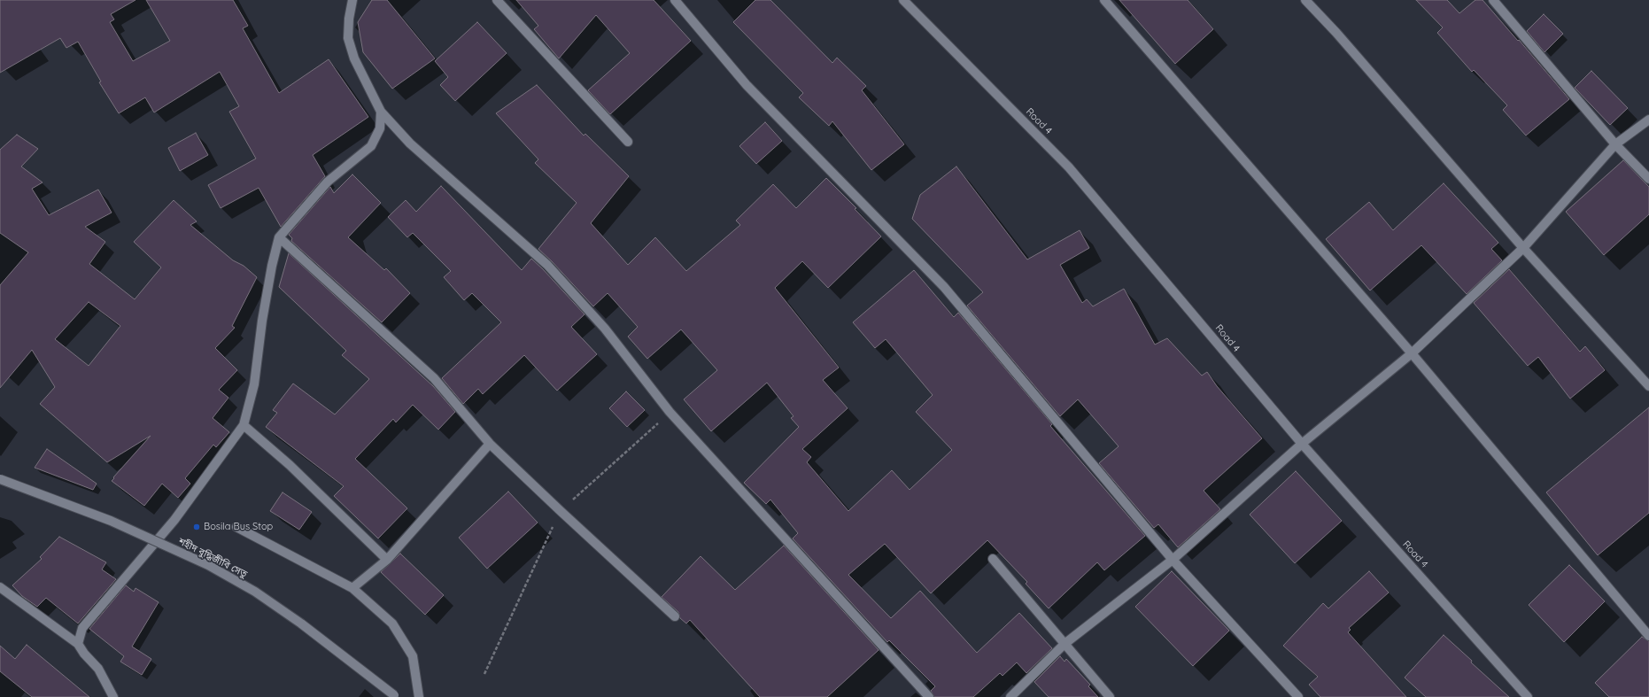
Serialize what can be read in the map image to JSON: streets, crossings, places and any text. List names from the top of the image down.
{
  "streets": {
    "street": ["Road 4", "শহীদ বুদ্ধিজীবি সেতু"]
  },
  "places": ["Bosila Bus Stop"]
}
